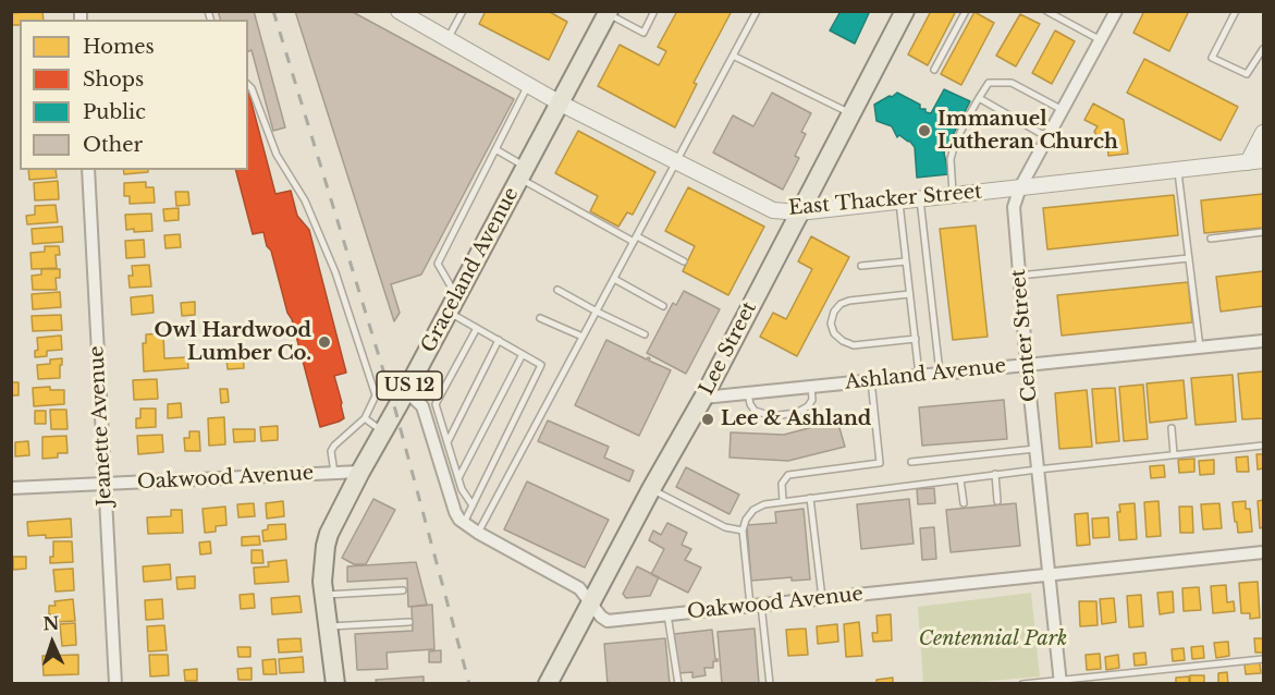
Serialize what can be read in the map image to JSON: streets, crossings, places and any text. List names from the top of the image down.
{
  "streets": {
    "main road": ["Graceland Avenue", "Lee Street", "US 12"],
    "street": [
      "East Thacker Street",
      "Center Street",
      "Ashland Avenue",
      "Jeanette Avenue",
      "Oakwood Avenue"
    ]
  },
  "crossings": [
    ["East Thacker Street", "Graceland Avenue"],
    ["East Thacker Street", "Center Street"],
    ["East Thacker Street", "Lee Street"],
    ["Graceland Avenue", "Oakwood Avenue"],
    ["Center Street", "Ashland Avenue"],
    ["Center Street", "Oakwood Avenue"],
    ["Lee Street", "Ashland Avenue"],
    ["Lee Street", "Oakwood Avenue"],
    ["Jeanette Avenue", "Oakwood Avenue"]
  ],
  "parks": ["Centennial Park"],
  "places": ["Immanuel Lutheran Church", "Owl Hardwood Lumber Co.", "Lee & Ashland"],
  "legend": [
    "Homes",
    "Shops",
    "Public",
    "Other"
  ],
  "north": "top"
}
